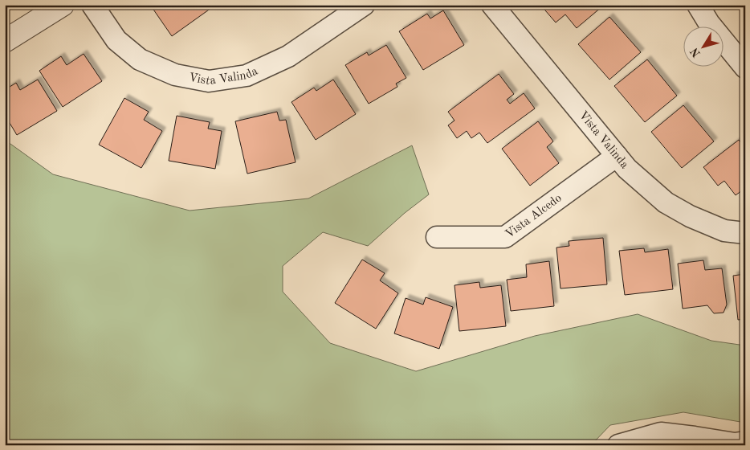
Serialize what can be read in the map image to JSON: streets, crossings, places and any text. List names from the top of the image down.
{
  "streets": {
    "street": ["Vista Valinda", "Vista Alcedo"]
  },
  "crossings": [
    ["Vista Valinda", "Vista Alcedo"]
  ],
  "north": "bottom left"
}
